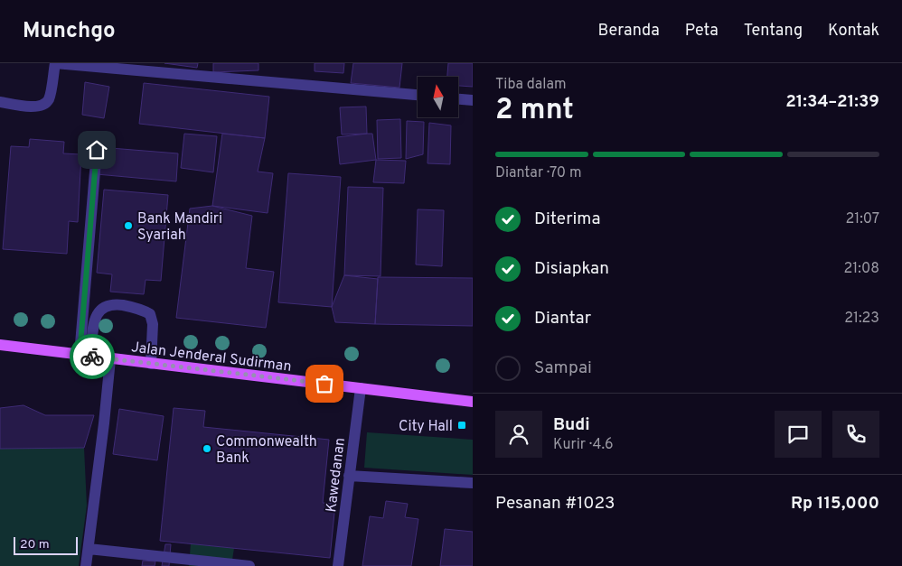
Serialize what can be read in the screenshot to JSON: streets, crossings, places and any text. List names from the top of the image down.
{
  "streets": {
    "main road": ["Jalan Jenderal Sudirman"],
    "street": ["Kawedanan"]
  },
  "crossings": [
    ["Jalan Jenderal Sudirman", "Kawedanan"]
  ],
  "places": {
    "other": ["Bank Mandiri Syariah", "Commonwealth Bank"],
    "transit": ["City Hall"]
  },
  "scale_bar": "20 m",
  "north": "top",
  "page": {
    "header": "Munchgo",
    "nav": [
      "Beranda",
      "Peta",
      "Tentang",
      "Kontak"
    ],
    "heading": ["2 mnt", "Tiba dalam", "21:34–21:39"],
    "panel": [
      "Budi",
      "Kurir · 4.6",
      "Pesanan #1023",
      "Rp 115,000"
    ],
    "bar": "Diantar · 70 m",
    "list": [
      ["Diterima", "21:07"],
      ["Disiapkan", "21:08"],
      ["Diantar", "21:23"],
      "Sampai"
    ],
    "scale": "20 m"
  }
}
